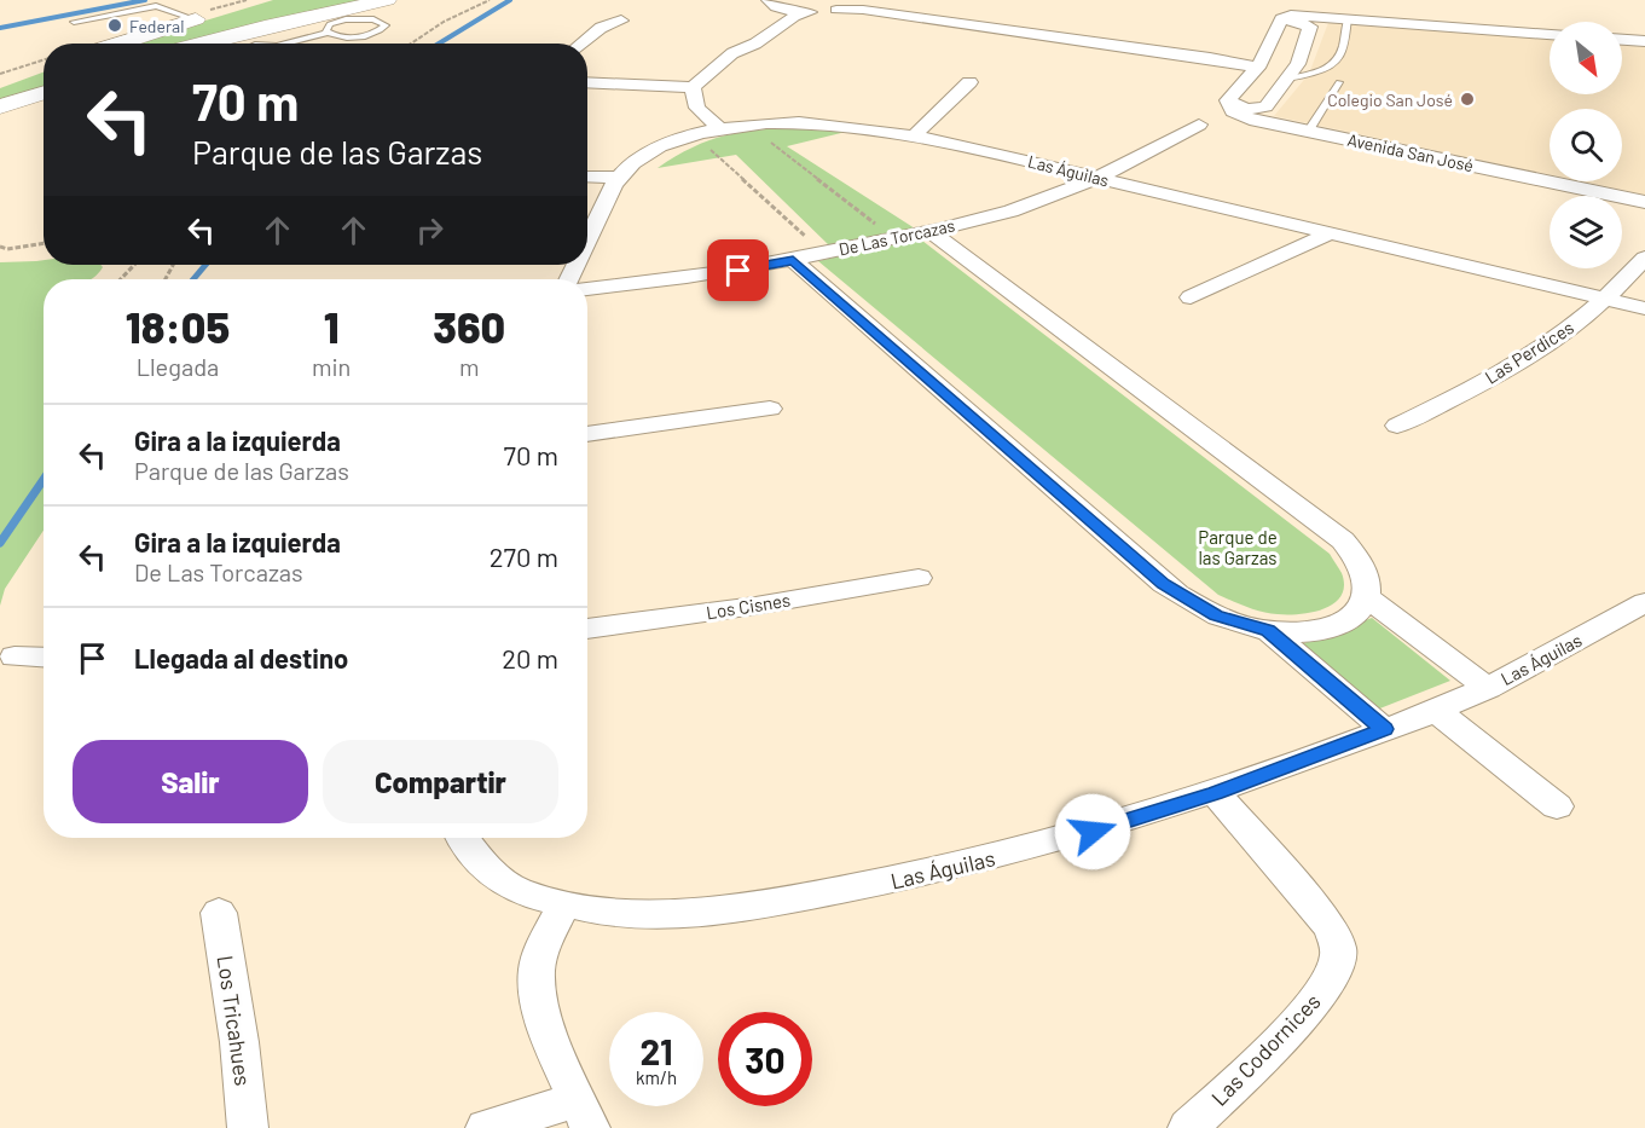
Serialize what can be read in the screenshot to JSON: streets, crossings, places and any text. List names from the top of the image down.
{
  "streets": {
    "street": [
      "Avenida San José",
      "Las Águilas",
      "De Las Torcazas",
      "Las Perdices",
      "Los Cisnes",
      "Los Tricahues",
      "Las Codornices"
    ]
  },
  "crossings": [
    ["Las Águilas", "De Las Torcazas"],
    ["Las Águilas", "Las Perdices"],
    ["Las Águilas", "Las Codornices"]
  ],
  "parks": ["Parque de las Garzas"],
  "places": ["Federal", "Colegio San José"],
  "north": "bottom right",
  "page": {
    "turn": ["70 m", "Parque de las Garzas"],
    "eta": [
      "18:05",
      "Llegada",
      "1",
      "min",
      "360",
      "m"
    ],
    "list": [
      {
        "name": "Gira a la izquierda",
        "note": "Parque de las Garzas",
        "value": "70 m"
      },
      {
        "name": "Gira a la izquierda",
        "note": "De Las Torcazas",
        "value": "270 m"
      },
      {
        "name": "Llegada al destino",
        "value": "20 m"
      }
    ],
    "buttons": ["Salir", "Compartir"],
    "speed": "21 km/h",
    "limit": "30"
  }
}
